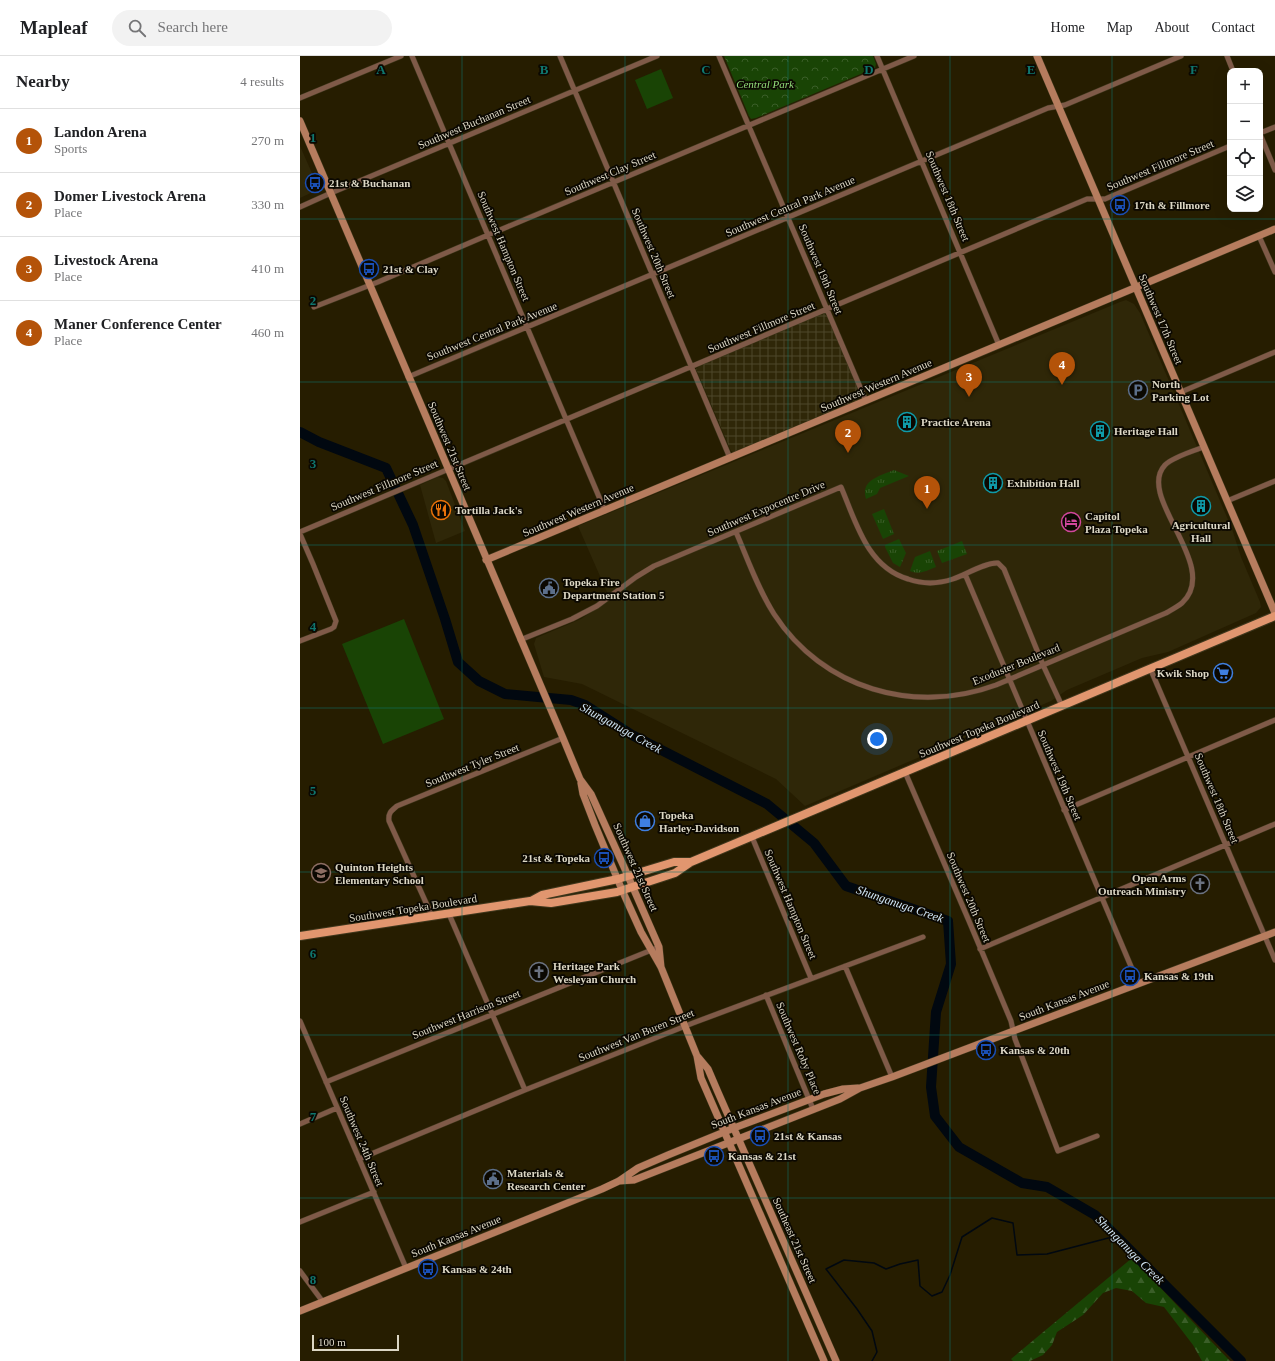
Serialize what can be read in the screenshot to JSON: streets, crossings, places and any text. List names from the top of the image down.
{
  "streets": {
    "main road": [
      "Southwest 17th Street",
      "Southwest Western Avenue",
      "Southwest 21st Street",
      "Southwest Topeka Boulevard",
      "South Kansas Avenue",
      "Southeast 21st Street"
    ],
    "street": [
      "Southwest Buchanan Street",
      "Southwest Fillmore Street",
      "Southwest Clay Street",
      "Southwest 18th Street",
      "Southwest Central Park Avenue",
      "Southwest Hampton Street",
      "Southwest 20th Street",
      "Southwest 19th Street",
      "Southwest Expocentre Drive",
      "Exoduster Boulevard",
      "Southwest Tyler Street",
      "Southwest Harrison Street",
      "Southwest Van Buren Street",
      "Southwest Roby Place",
      "Southwest 24th Street"
    ]
  },
  "crossings": [
    ["Southwest Buchanan Street", "Southwest Hampton Street"],
    ["Southwest Buchanan Street", "Southwest 20th Street"],
    ["Southwest Buchanan Street", "Southwest 21st Street"],
    ["Southwest Fillmore Street", "Southwest 18th Street"],
    ["Southwest Fillmore Street", "Southwest Hampton Street"],
    ["Southwest Fillmore Street", "Southwest 20th Street"],
    ["Southwest Fillmore Street", "Southwest 19th Street"],
    ["Southwest Fillmore Street", "Southwest 17th Street"],
    ["Southwest Fillmore Street", "Southwest 21st Street"],
    ["Southwest Clay Street", "Southwest 18th Street"],
    ["Southwest Clay Street", "Southwest Hampton Street"],
    ["Southwest Clay Street", "Southwest 20th Street"],
    ["Southwest Clay Street", "Southwest 19th Street"],
    ["Southwest Clay Street", "Southwest 21st Street"],
    ["Southwest 18th Street", "Southwest Central Park Avenue"],
    ["Southwest 18th Street", "Southwest Western Avenue"],
    ["Southwest 18th Street", "Southwest Topeka Boulevard"],
    ["Southwest 18th Street", "South Kansas Avenue"],
    ["Southwest Central Park Avenue", "Southwest Hampton Street"],
    ["Southwest Central Park Avenue", "Southwest 20th Street"],
    ["Southwest Central Park Avenue", "Southwest 19th Street"],
    ["Southwest Central Park Avenue", "Southwest 17th Street"],
    ["Southwest Central Park Avenue", "Southwest 21st Street"],
    ["Southwest Hampton Street", "Southwest Western Avenue"],
    ["Southwest Hampton Street", "Southwest Topeka Boulevard"],
    ["Southwest Hampton Street", "Southwest Van Buren Street"],
    ["Southwest 20th Street", "Southwest Western Avenue"],
    ["Southwest 20th Street", "Southwest Topeka Boulevard"],
    ["Southwest 20th Street", "South Kansas Avenue"],
    ["Southwest 19th Street", "Southwest Western Avenue"],
    ["Southwest 19th Street", "Southwest Expocentre Drive"],
    ["Southwest 19th Street", "Exoduster Boulevard"],
    ["Southwest 19th Street", "Southwest Topeka Boulevard"],
    ["Southwest 19th Street", "South Kansas Avenue"],
    ["Southwest 17th Street", "Southwest Western Avenue"],
    ["Southwest 17th Street", "Exoduster Boulevard"],
    ["Southwest 17th Street", "Southwest Topeka Boulevard"],
    ["Southwest Western Avenue", "Southwest 21st Street"],
    ["Southwest 21st Street", "Southwest Expocentre Drive"],
    ["Southwest 21st Street", "Southwest Topeka Boulevard"],
    ["Southwest 21st Street", "Southwest Tyler Street"],
    ["Southwest 21st Street", "South Kansas Avenue"],
    ["Southwest 21st Street", "Southwest Harrison Street"],
    ["Southwest 21st Street", "Southwest Van Buren Street"],
    ["Southwest 21st Street", "Southeast 21st Street"],
    ["Southwest Expocentre Drive", "Exoduster Boulevard"],
    ["Southwest Expocentre Drive", "Southwest Topeka Boulevard"],
    ["Southwest Topeka Boulevard", "Southwest Tyler Street"],
    ["South Kansas Avenue", "Southwest Roby Place"],
    ["South Kansas Avenue", "Southwest 24th Street"],
    ["South Kansas Avenue", "Southeast 21st Street"],
    ["Southwest Harrison Street", "Southwest 24th Street"],
    ["Southwest Van Buren Street", "Southwest Roby Place"],
    ["Southwest Van Buren Street", "Southwest 24th Street"]
  ],
  "water": ["Shunganuga Creek"],
  "parks": ["Central Park"],
  "places": {
    "bus stop": [
      "21st & Buchanan",
      "17th & Fillmore",
      "21st & Clay",
      "21st & Topeka",
      "Kansas & 19th",
      "Kansas & 20th",
      "21st & Kansas",
      "Kansas & 21st",
      "Kansas & 24th"
    ],
    "parking": ["North Parking Lot"],
    "building": [
      "Practice Arena",
      "Heritage Hall",
      "Exhibition Hall",
      "Agricultural Hall"
    ],
    "restaurant": ["Tortilla Jack's"],
    "hotel": ["Capitol Plaza Topeka"],
    "public building": ["Topeka Fire Department Station 5", "Materials & Research Center"],
    "supermarket": ["Kwik Shop"],
    "shop": ["Topeka Harley-Davidson"],
    "school or university": ["Quinton Heights Elementary School"],
    "church": ["Open Arms Outreach Ministry", "Heritage Park Wesleyan Church"]
  },
  "scale_bar": "100 m",
  "page": {
    "header": "Mapleaf",
    "search": "Search here",
    "nav": [
      "Home",
      "Map",
      "About",
      "Contact"
    ],
    "heading": ["Nearby", "4 results"],
    "map_buttons": ["+", "−"],
    "list": [
      {
        "mark": "1",
        "name": "Landon Arena",
        "note": "Sports",
        "value": "270 m"
      },
      {
        "mark": "2",
        "name": "Domer Livestock Arena",
        "note": "Place",
        "value": "330 m"
      },
      {
        "mark": "3",
        "name": "Livestock Arena",
        "note": "Place",
        "value": "410 m"
      },
      {
        "mark": "4",
        "name": "Maner Conference Center",
        "note": "Place",
        "value": "460 m"
      }
    ],
    "pins": [
      "4",
      "3",
      "2",
      "1"
    ],
    "scale": "100 m"
  },
  "grid": {
    "columns": [
      "A",
      "B",
      "C",
      "D",
      "E",
      "F"
    ],
    "rows": [
      "1",
      "2",
      "3",
      "4",
      "5",
      "6",
      "7",
      "8"
    ]
  }
}
